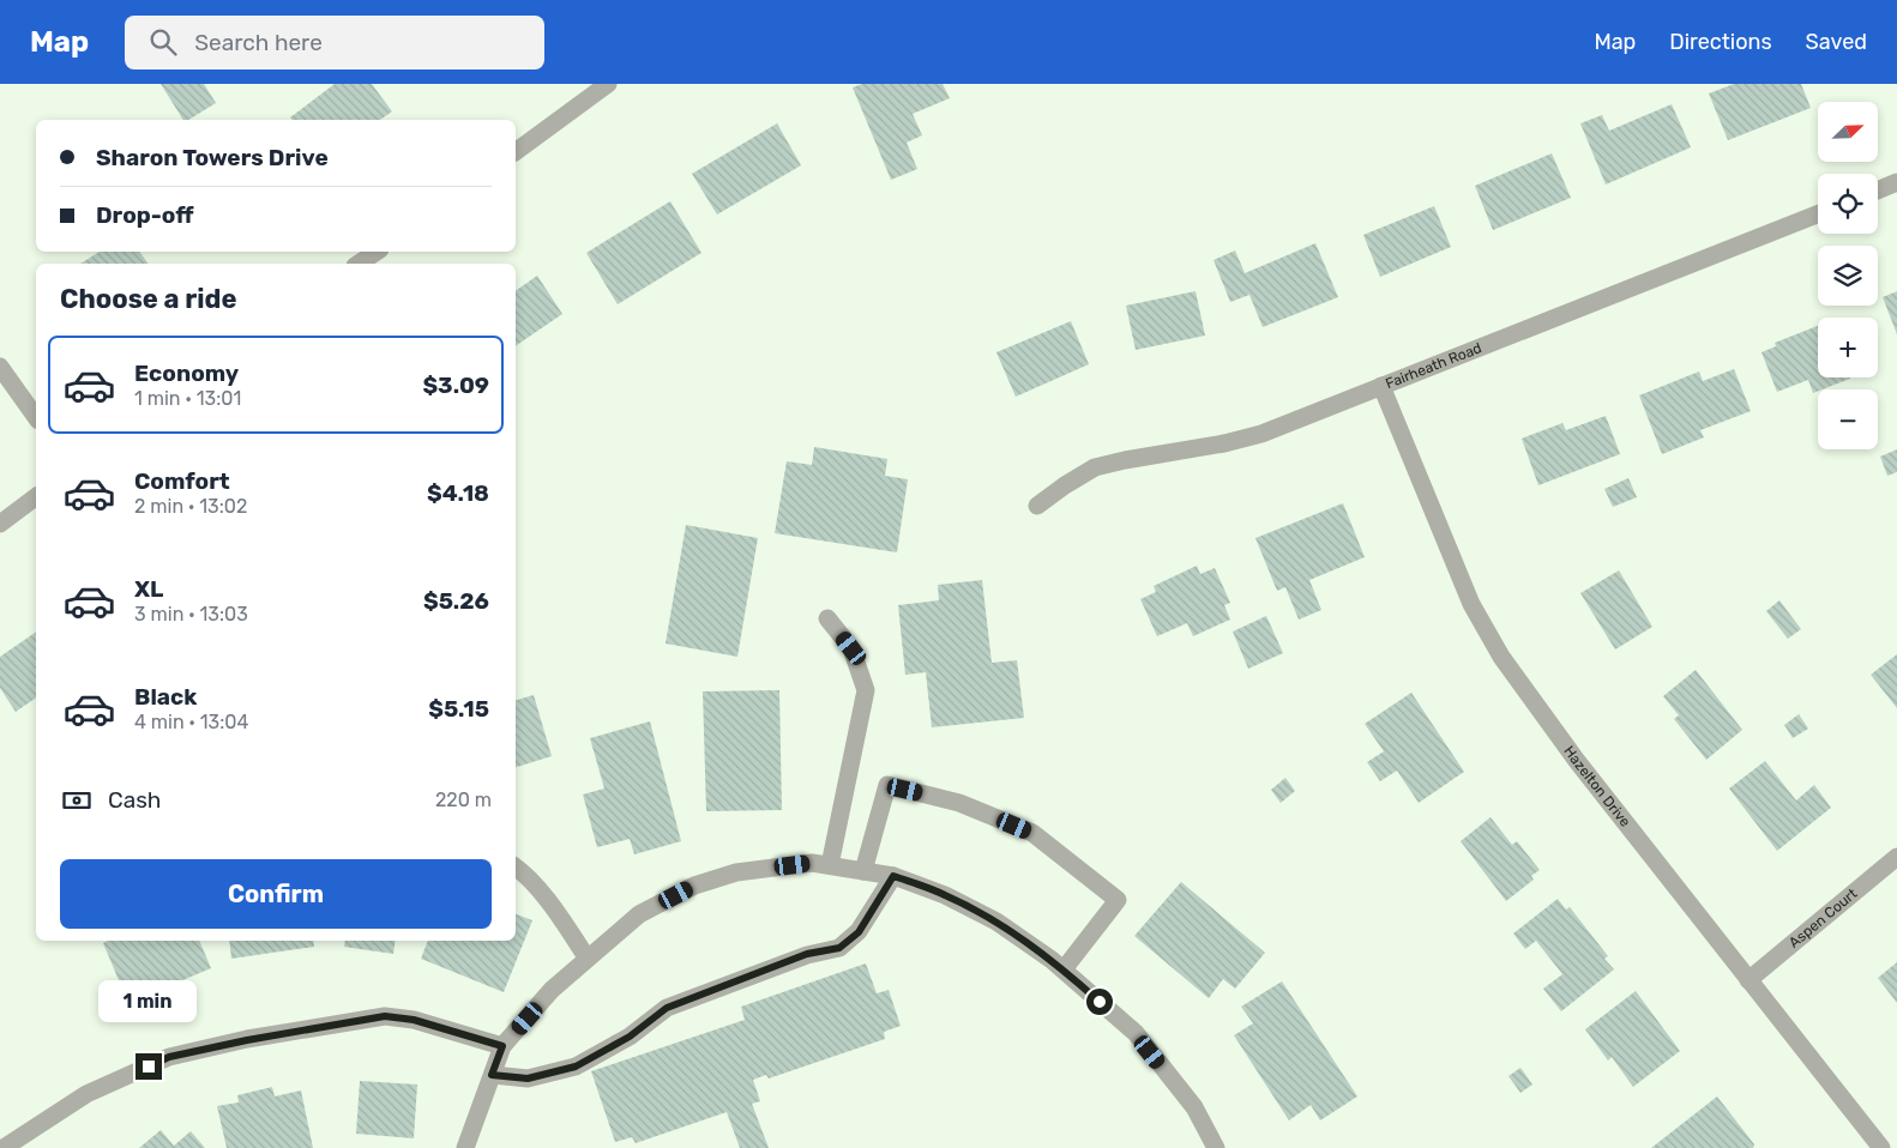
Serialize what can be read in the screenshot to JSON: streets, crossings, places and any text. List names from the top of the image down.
{
  "streets": {
    "street": ["Fairheath Road", "Hazelton Drive", "Aspen Court"]
  },
  "crossings": [
    ["Fairheath Road", "Hazelton Drive"],
    ["Hazelton Drive", "Aspen Court"]
  ],
  "north": "top right",
  "page": {
    "header": "Map",
    "search": "Search here",
    "nav": ["Map", "Directions", "Saved"],
    "map_buttons": ["+", "−"],
    "banner": ["Sharon Towers Drive", "Drop-off"],
    "heading": "Choose a ride",
    "list": [
      {
        "name": "Economy",
        "note": "1 min · 13:01",
        "value": "$3.09"
      },
      {
        "name": "Comfort",
        "note": "2 min · 13:02",
        "value": "$4.18"
      },
      {
        "name": "XL",
        "note": "3 min · 13:03",
        "value": "$5.26"
      },
      {
        "name": "Black",
        "note": "4 min · 13:04",
        "value": "$5.15"
      }
    ],
    "pay": ["Cash", "220 m"],
    "buttons": "Confirm",
    "bubble": "1 min"
  }
}
